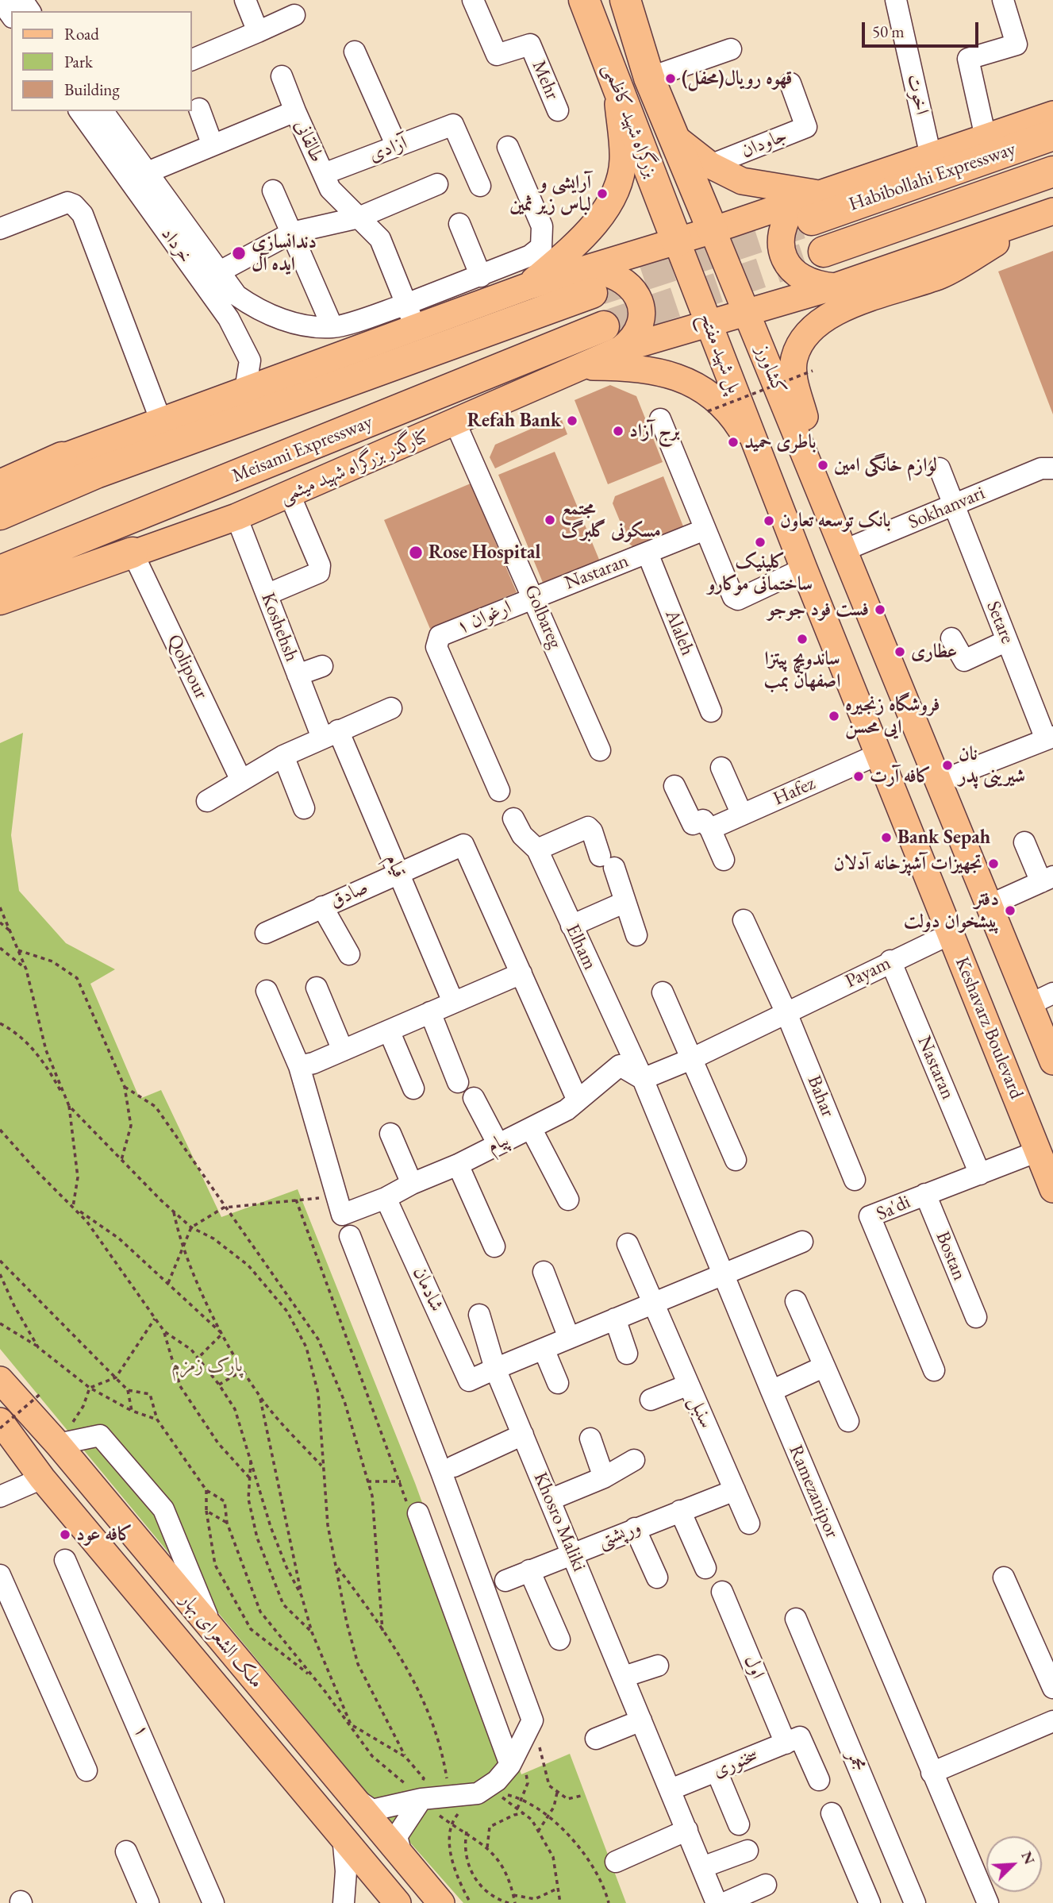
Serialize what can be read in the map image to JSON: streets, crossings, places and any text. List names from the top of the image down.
{
  "streets": {
    "highway": ["بزرگراه شهید کاظمی", "Habibollahi Expressway", "Meisami Expressway"],
    "main road": [
      "پل شهید مفتح",
      "کشاورز",
      "کنارگذر بزرگراه شهید میثمی",
      "Keshavarz Boulevard",
      "ملک الشعرای بهار"
    ],
    "street": [
      "Mehr",
      "اخوت",
      "طالقانی",
      "جاودان",
      "آزادی",
      "خرداد",
      "Sokhanvari",
      "Nastaran",
      "Golbareg",
      "ارغوان ۱",
      "Setare",
      "Koshehsh",
      "Alaleh",
      "Qolipour",
      "Hafez",
      "قیام",
      "صادق",
      "Elham",
      "Payam",
      "Bahar",
      "پیام",
      "Sa'di",
      "Bostan",
      "شادمان",
      "سنبل",
      "Ramezanipor",
      "Khosro Maliki",
      "ورپشتی",
      "اول",
      "۱",
      "مجمر",
      "سخنوری"
    ]
  },
  "crossings": [
    ["بزرگراه شهید کاظمی", "پل شهید مفتح"],
    ["بزرگراه شهید کاظمی", "کشاورز"],
    ["طالقانی", "آزادی"],
    ["طالقانی", "خرداد"],
    ["پل شهید مفتح", "کشاورز"],
    ["پل شهید مفتح", "کنارگذر بزرگراه شهید میثمی"],
    ["پل شهید مفتح", "Keshavarz Boulevard"],
    ["کشاورز", "کنارگذر بزرگراه شهید میثمی"],
    ["Meisami Expressway", "کنارگذر بزرگراه شهید میثمی"],
    ["کنارگذر بزرگراه شهید میثمی", "Golbareg"],
    ["کنارگذر بزرگراه شهید میثمی", "Koshehsh"],
    ["کنارگذر بزرگراه شهید میثمی", "Qolipour"],
    ["Sokhanvari", "Setare"],
    ["Nastaran", "Golbareg"],
    ["Nastaran", "ارغوان ۱"],
    ["Nastaran", "Alaleh"],
    ["Nastaran", "Payam"],
    ["Nastaran", "Sa'di"],
    ["Golbareg", "ارغوان ۱"],
    ["Koshehsh", "قیام"],
    ["Hafez", "Keshavarz Boulevard"],
    ["قیام", "صادق"],
    ["Elham", "Payam"],
    ["Elham", "پیام"],
    ["Elham", "Ramezanipor"],
    ["Payam", "Keshavarz Boulevard"],
    ["Payam", "Bahar"],
    ["Payam", "پیام"],
    ["Payam", "Ramezanipor"],
    ["Keshavarz Boulevard", "Sa'di"],
    ["پیام", "شادمان"],
    ["پیام", "Ramezanipor"],
    ["Sa'di", "Bostan"],
    ["شادمان", "Khosro Maliki"],
    ["سنبل", "ورپشتی"],
    ["Khosro Maliki", "ورپشتی"],
    ["Khosro Maliki", "سخنوری"],
    ["اول", "سخنوری"]
  ],
  "parks": ["پارک زمزم"],
  "places": [
    "قهوه رویال(محفل)",
    "آرایشی و لباس زیر ثمین",
    "دندانسازی ایده آل",
    "Refah Bank",
    "برج آزاد",
    "باطری حمید",
    "لوازم خانگی امین",
    "مجتمع مسکونی گلبرگ",
    "بانک توسعه تعاون",
    "کلینیک ساختمانی موکارو",
    "Rose Hospital",
    "فست فود جوجو",
    "ساندویچ پیتزا اصفهان بمب",
    "عطاری",
    "فروشگاه زنجیره ایی محسن",
    "نان شیرینی پدر",
    "کافه آرت",
    "Bank Sepah",
    "تجهیزات آشپزخانه آدلان",
    "دفتر پیشخوان دولت",
    "کافه عود"
  ],
  "legend": ["Road", "Park", "Building"],
  "scale_bar": "50 m",
  "north": "top right"
}
